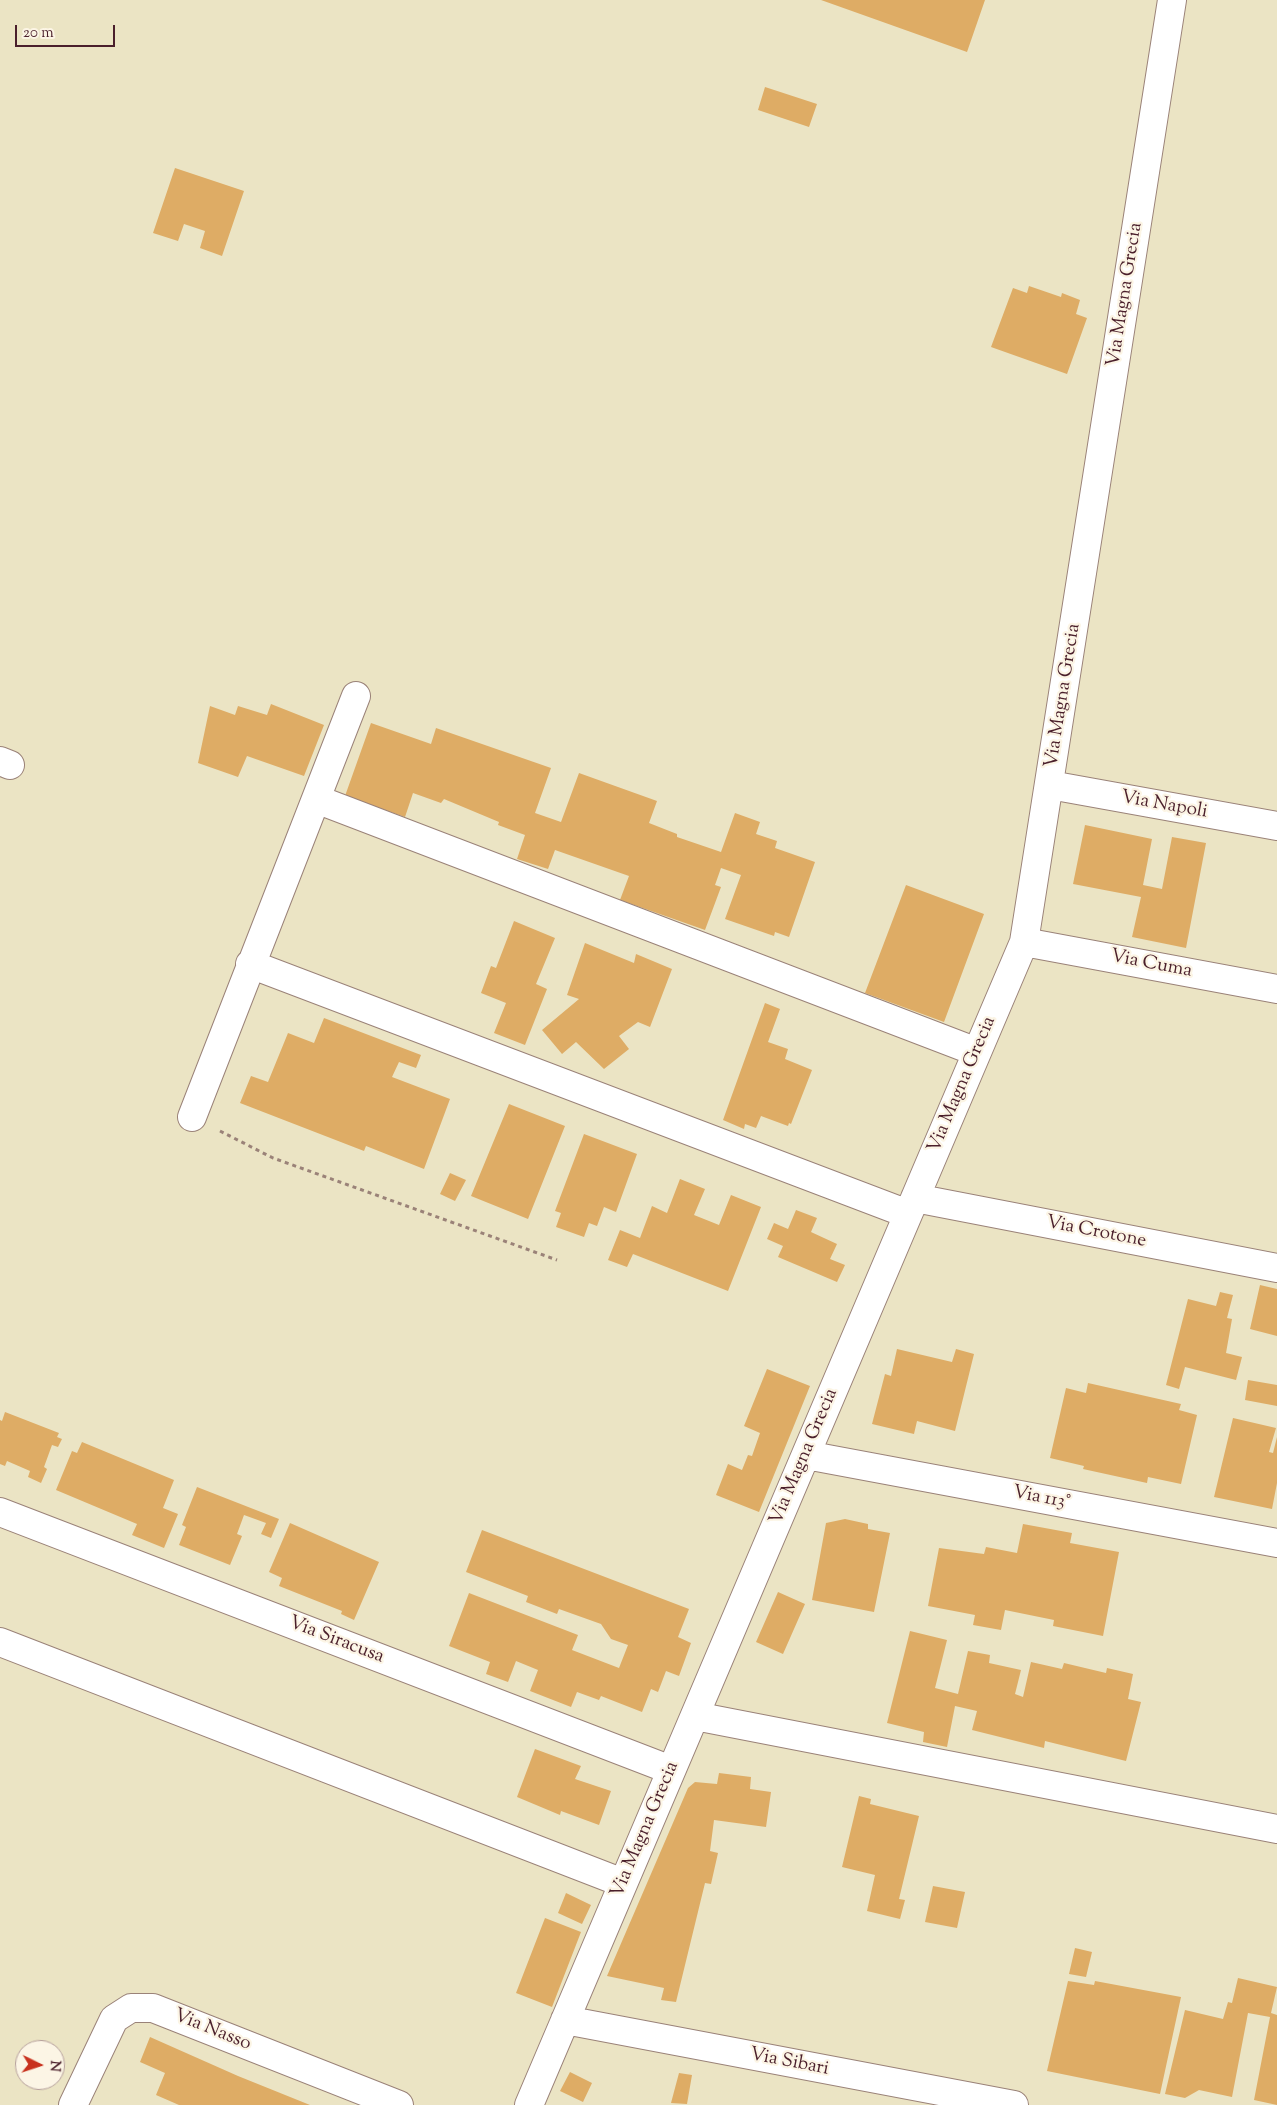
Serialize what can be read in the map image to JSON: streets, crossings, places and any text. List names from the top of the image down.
{
  "streets": {
    "street": [
      "Via Magna Grecia",
      "Via Napoli",
      "Via Cuma",
      "Via Crotone",
      "Via 113°",
      "Via Siracusa",
      "Via Nasso",
      "Via Sibari"
    ]
  },
  "crossings": [
    ["Via Magna Grecia", "Via Napoli"],
    ["Via Magna Grecia", "Via Cuma"],
    ["Via Magna Grecia", "Via Crotone"],
    ["Via Magna Grecia", "Via 113°"],
    ["Via Magna Grecia", "Via Siracusa"],
    ["Via Magna Grecia", "Via Sibari"]
  ],
  "scale_bar": "20 m",
  "north": "right"
}
